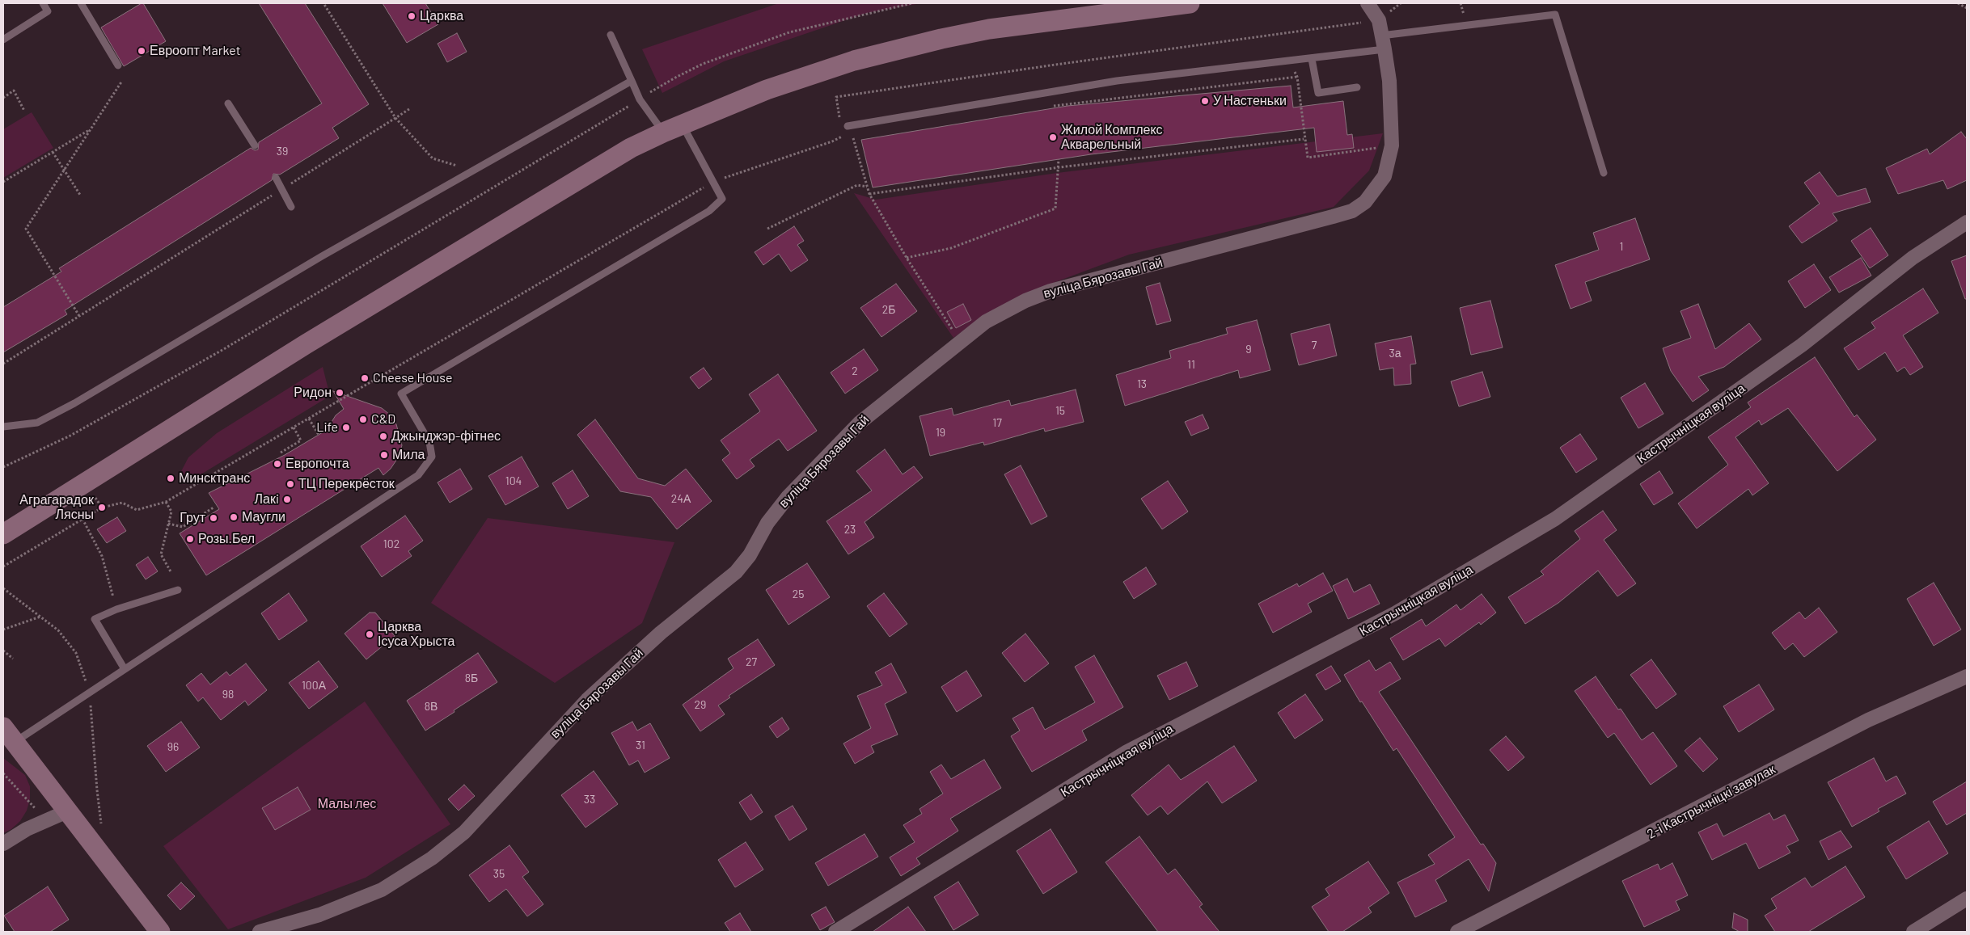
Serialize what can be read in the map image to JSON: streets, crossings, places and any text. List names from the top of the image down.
{
  "streets": {
    "street": ["вуліца Бярозавы Гай", "Кастрычніцкая вуліца", "2-і Кастрычніцкі завулак"]
  },
  "parks": ["Малы лес"],
  "places": [
    "Царква",
    "Евроопт Market",
    "У Настеньки",
    "Жилой Комплекс Акварельный",
    "Cheese House",
    "Ридон",
    "C&D",
    "Life",
    "Джынджэр-фітнес",
    "Мила",
    "Европочта",
    "Минсктранс",
    "ТЦ Перекрёсток",
    "Лакi",
    "Аграгарадок Лясны",
    "Маугли",
    "Грут",
    "Розы.Бел",
    "Царква Ісуса Хрыста"
  ],
  "house_numbers": [
    "39",
    "1",
    "2Б",
    "7",
    "9",
    "3а",
    "11",
    "2",
    "13",
    "15",
    "17",
    "19",
    "104",
    "24А",
    "23",
    "102",
    "25",
    "27",
    "8Б",
    "100А",
    "98",
    "29",
    "8В",
    "31",
    "96",
    "33",
    "35"
  ]
}
